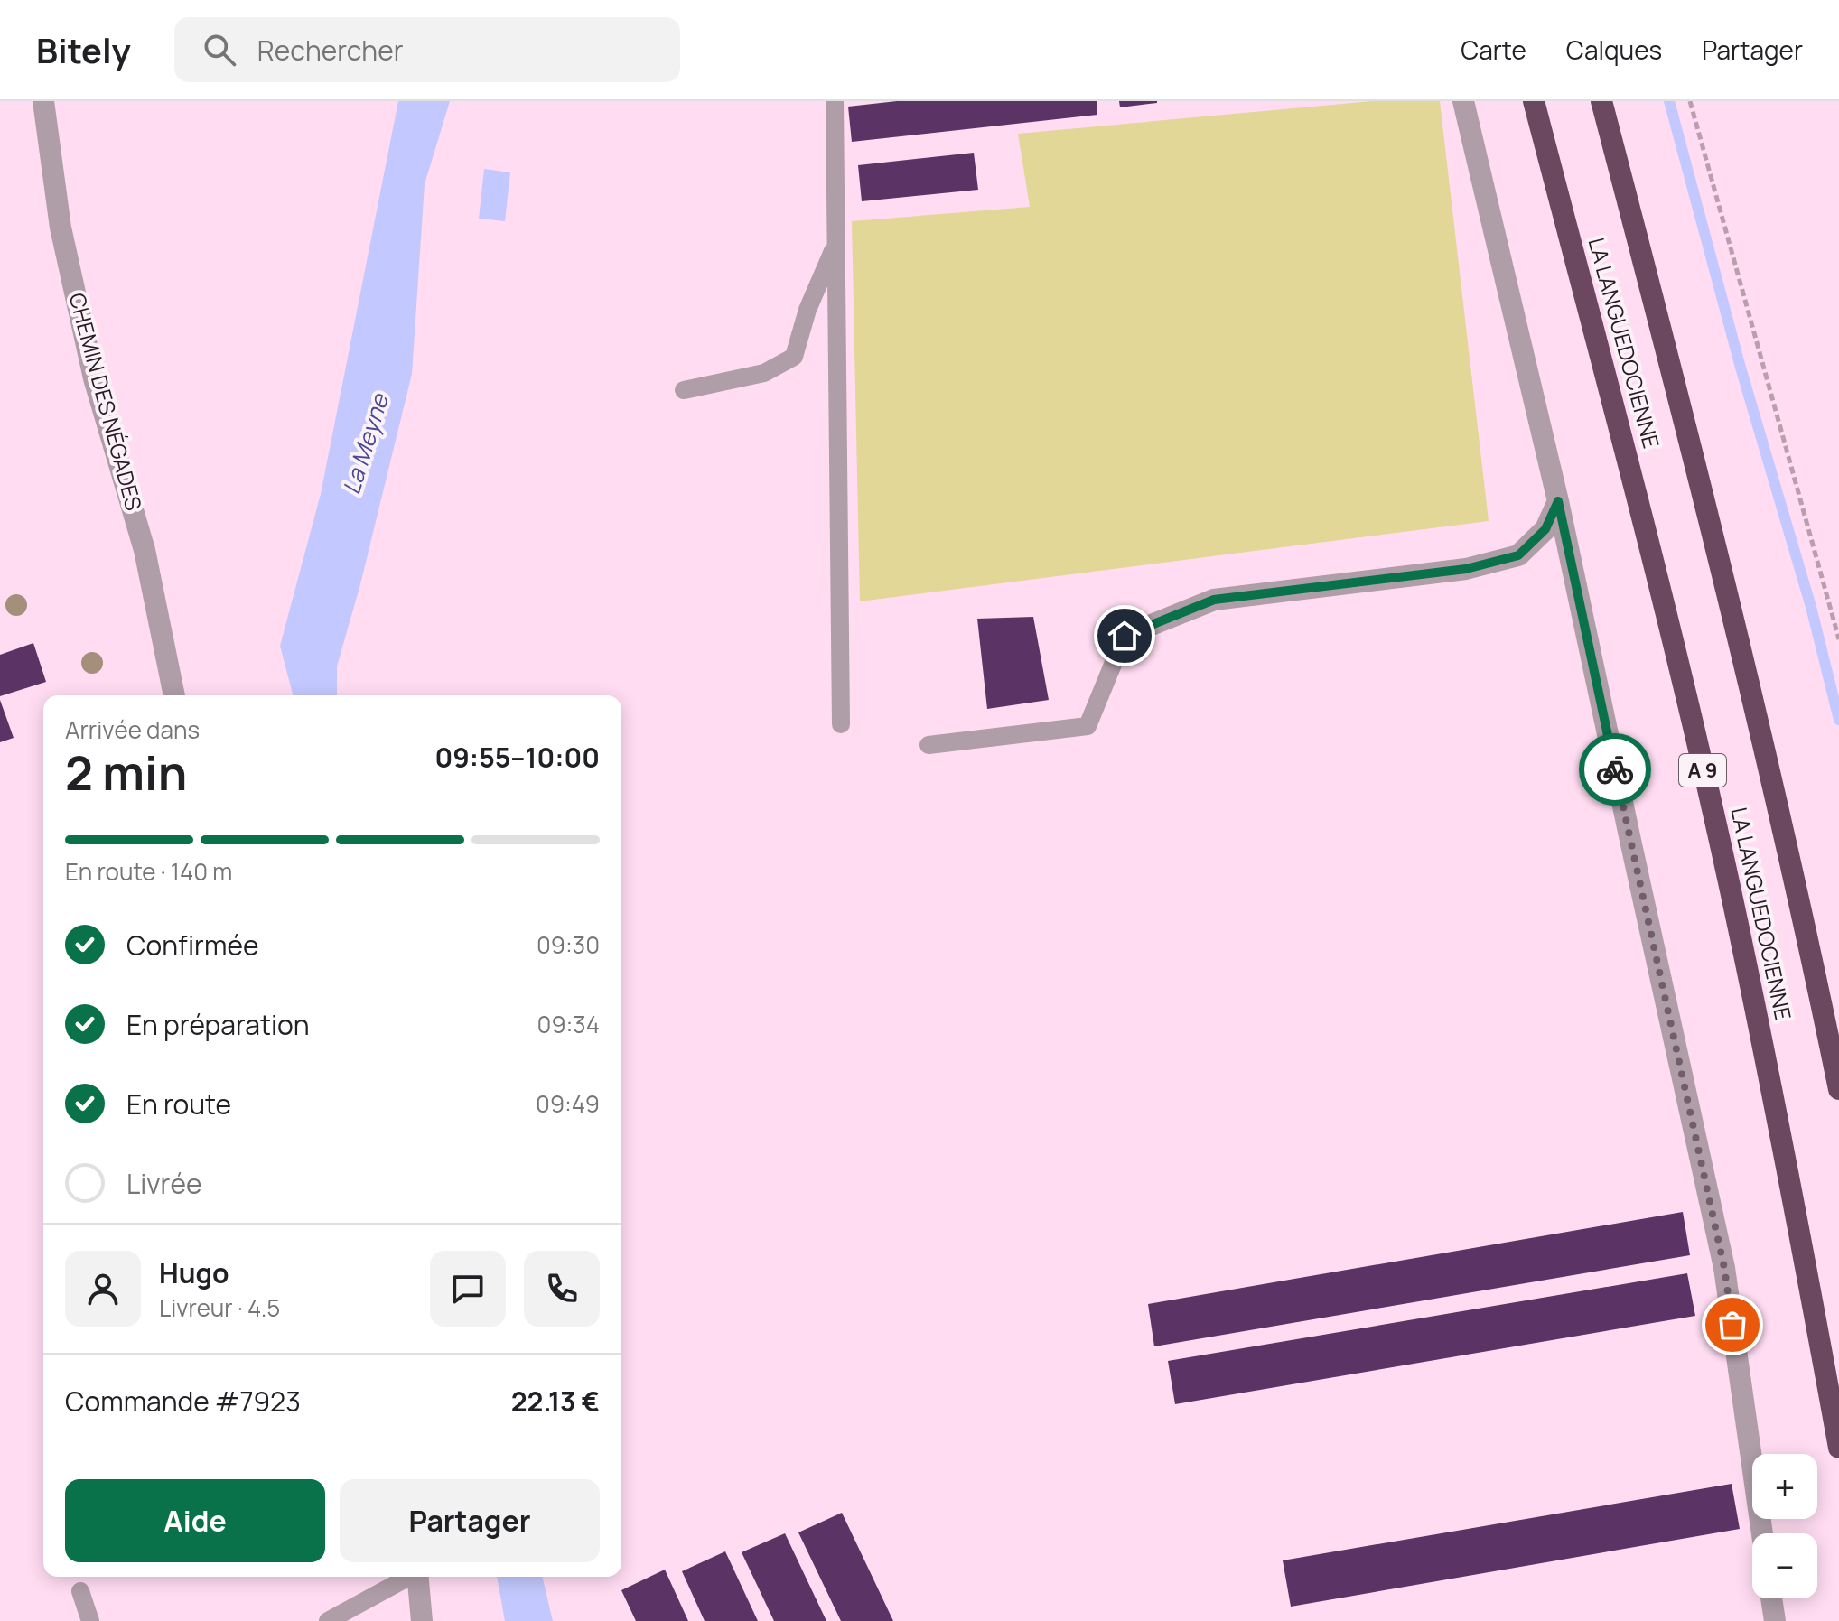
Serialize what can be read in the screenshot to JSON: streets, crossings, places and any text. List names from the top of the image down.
{
  "streets": {
    "highway": ["LA LANGUEDOCIENNE", "A 9"],
    "street": ["CHEMIN DES NÉGADES"]
  },
  "water": ["La Meyne"],
  "page": {
    "header": "Bitely",
    "search": "Rechercher",
    "nav": ["Carte", "Calques", "Partager"],
    "heading": ["2 min", "Arrivée dans", "09:55–10:00"],
    "panel": [
      "Hugo",
      "Livreur · 4.5",
      "Commande #7923",
      "22.13 €"
    ],
    "bar": "En route · 140 m",
    "list": [
      ["Confirmée", "09:30"],
      ["En préparation", "09:34"],
      ["En route", "09:49"],
      "Livrée"
    ],
    "map_buttons": ["+", "−"],
    "buttons": ["Aide", "Partager"]
  }
}
